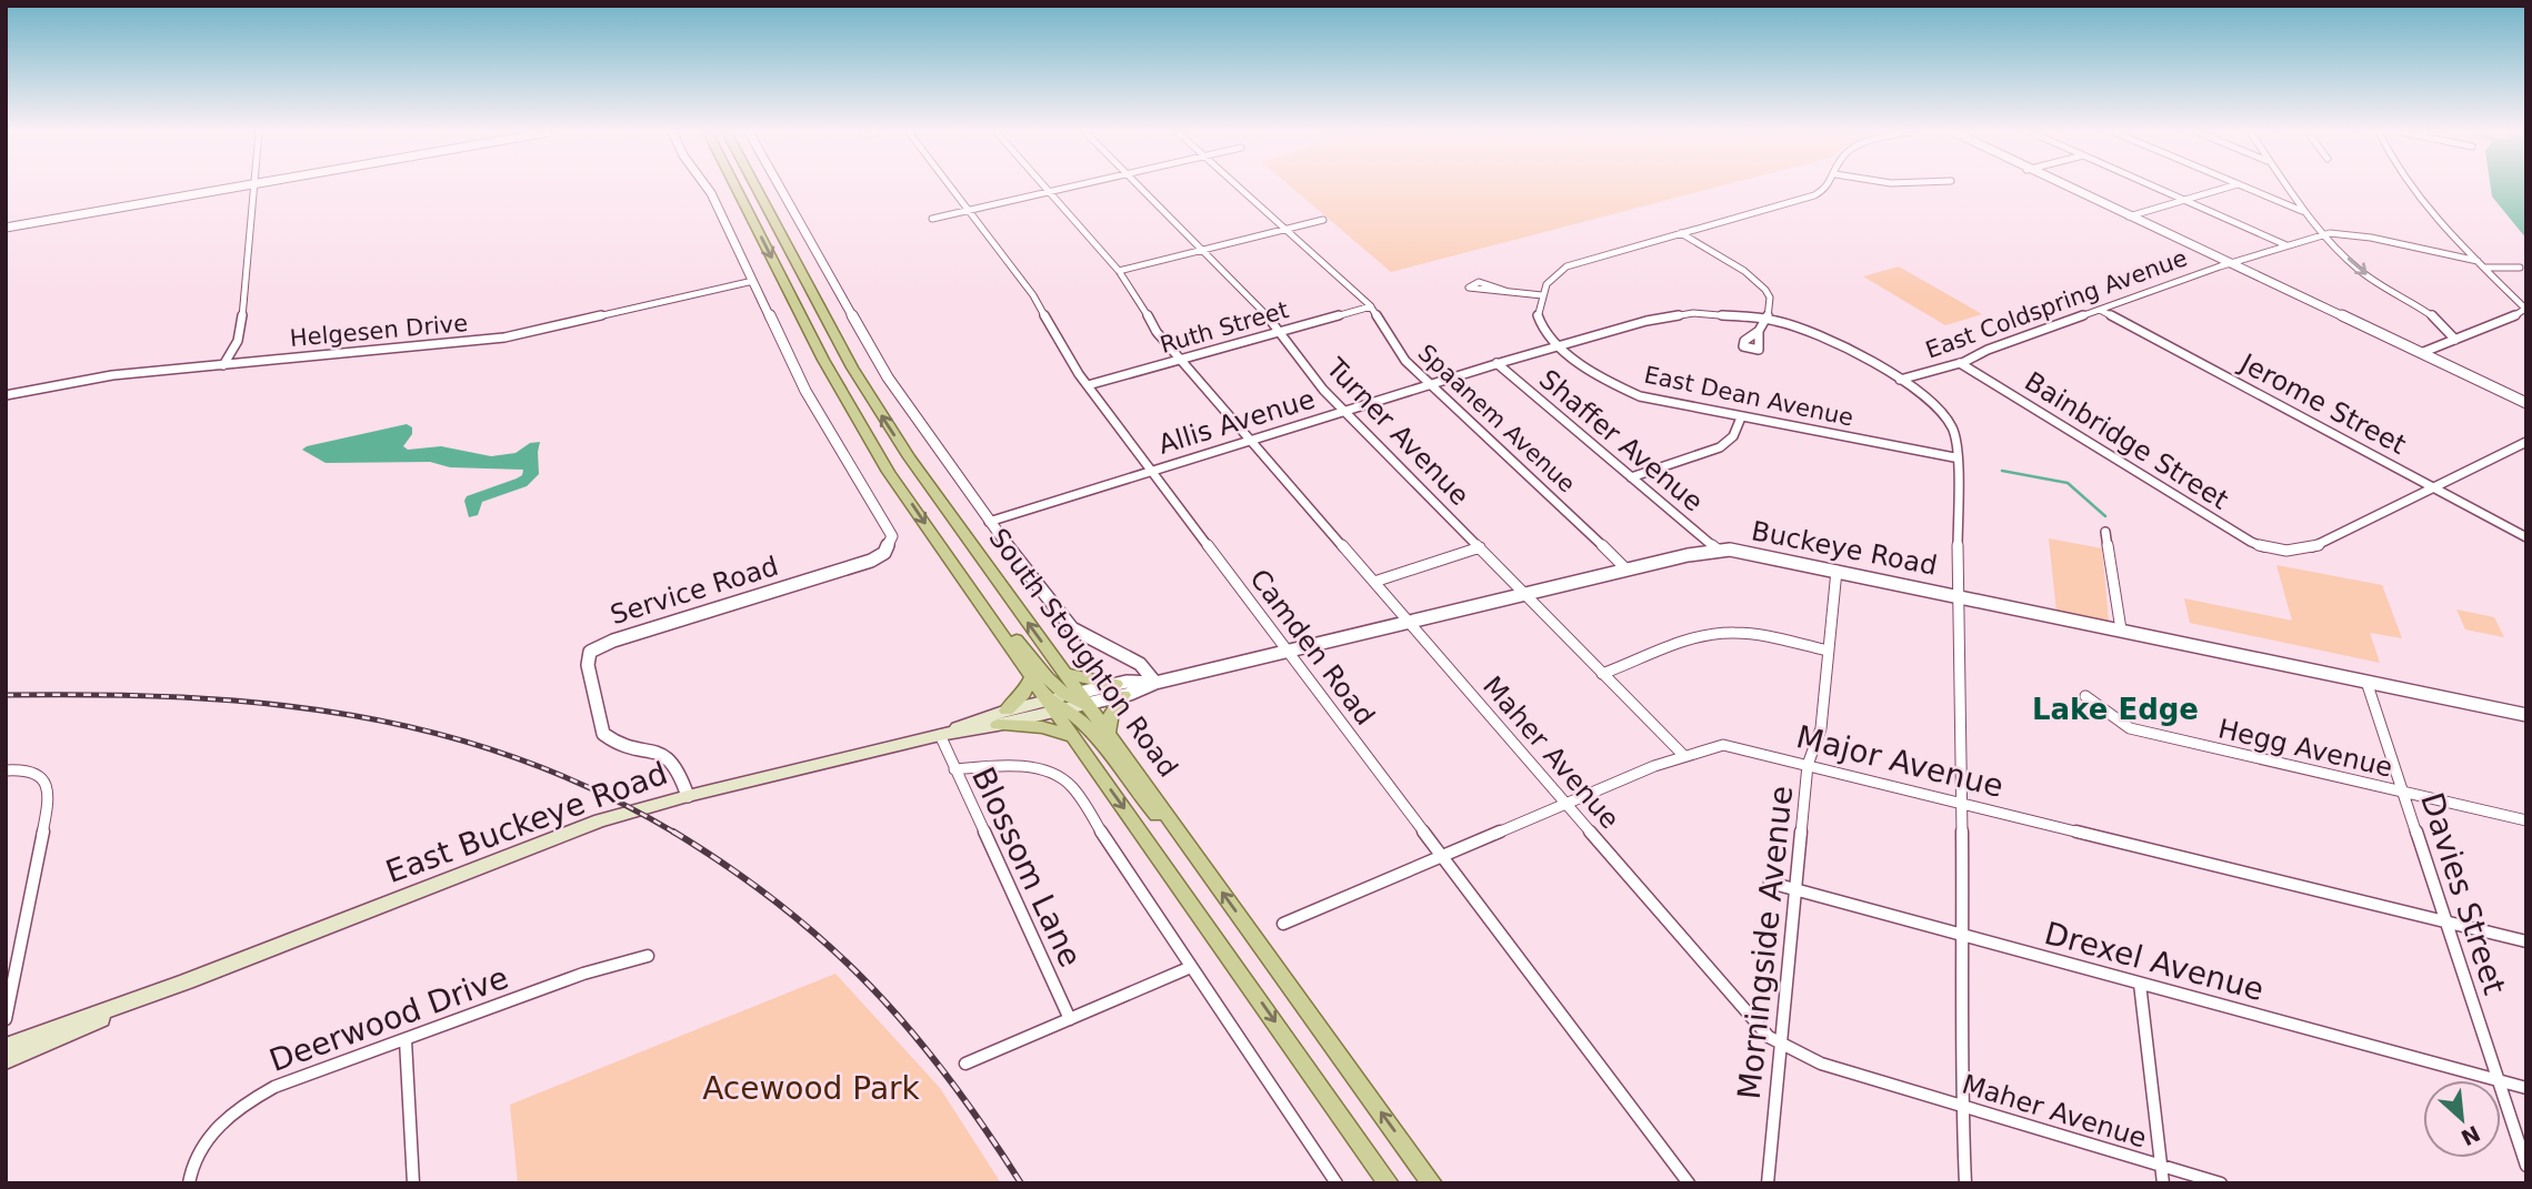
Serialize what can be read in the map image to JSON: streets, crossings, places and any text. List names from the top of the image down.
{
  "streets": {
    "main road": ["South Stoughton Road", "East Buckeye Road"],
    "street": [
      "East Coldspring Avenue",
      "Ruth Street",
      "Helgesen Drive",
      "East Dean Avenue",
      "Jerome Street",
      "Spaanem Avenue",
      "Allis Avenue",
      "Turner Avenue",
      "Shaffer Avenue",
      "Bainbridge Street",
      "Buckeye Road",
      "Service Road",
      "Camden Road",
      "Hegg Avenue",
      "Maher Avenue",
      "Major Avenue",
      "Blossom Lane",
      "Davies Street",
      "Morningside Avenue",
      "Drexel Avenue",
      "Deerwood Drive"
    ]
  },
  "crossings": [
    ["East Coldspring Avenue", "Jerome Street"],
    ["East Coldspring Avenue", "Allis Avenue"],
    ["East Coldspring Avenue", "Bainbridge Street"],
    ["Ruth Street", "Spaanem Avenue"],
    ["Ruth Street", "Turner Avenue"],
    ["Ruth Street", "Camden Road"],
    ["Ruth Street", "Maher Avenue"],
    ["Helgesen Drive", "Service Road"],
    ["East Dean Avenue", "Allis Avenue"],
    ["Jerome Street", "Bainbridge Street"],
    ["Spaanem Avenue", "Allis Avenue"],
    ["Spaanem Avenue", "Buckeye Road"],
    ["Allis Avenue", "Turner Avenue"],
    ["Allis Avenue", "Shaffer Avenue"],
    ["Allis Avenue", "Buckeye Road"],
    ["Allis Avenue", "Camden Road"],
    ["Allis Avenue", "Maher Avenue"],
    ["Allis Avenue", "Major Avenue"],
    ["Allis Avenue", "Drexel Avenue"],
    ["Turner Avenue", "Buckeye Road"],
    ["Turner Avenue", "Major Avenue"],
    ["Shaffer Avenue", "Buckeye Road"],
    ["Buckeye Road", "Camden Road"],
    ["Buckeye Road", "South Stoughton Road"],
    ["Buckeye Road", "Maher Avenue"],
    ["Buckeye Road", "East Buckeye Road"],
    ["Buckeye Road", "Davies Street"],
    ["Buckeye Road", "Morningside Avenue"],
    ["Service Road", "East Buckeye Road"],
    ["Camden Road", "Major Avenue"],
    ["South Stoughton Road", "East Buckeye Road"],
    ["Hegg Avenue", "Davies Street"],
    ["Maher Avenue", "Major Avenue"],
    ["Maher Avenue", "Morningside Avenue"],
    ["Major Avenue", "Davies Street"],
    ["Major Avenue", "Morningside Avenue"],
    ["East Buckeye Road", "Blossom Lane"],
    ["Davies Street", "Drexel Avenue"],
    ["Morningside Avenue", "Drexel Avenue"]
  ],
  "districts": ["Lake Edge"],
  "parks": ["Acewood Park"],
  "north": "bottom right"
}
